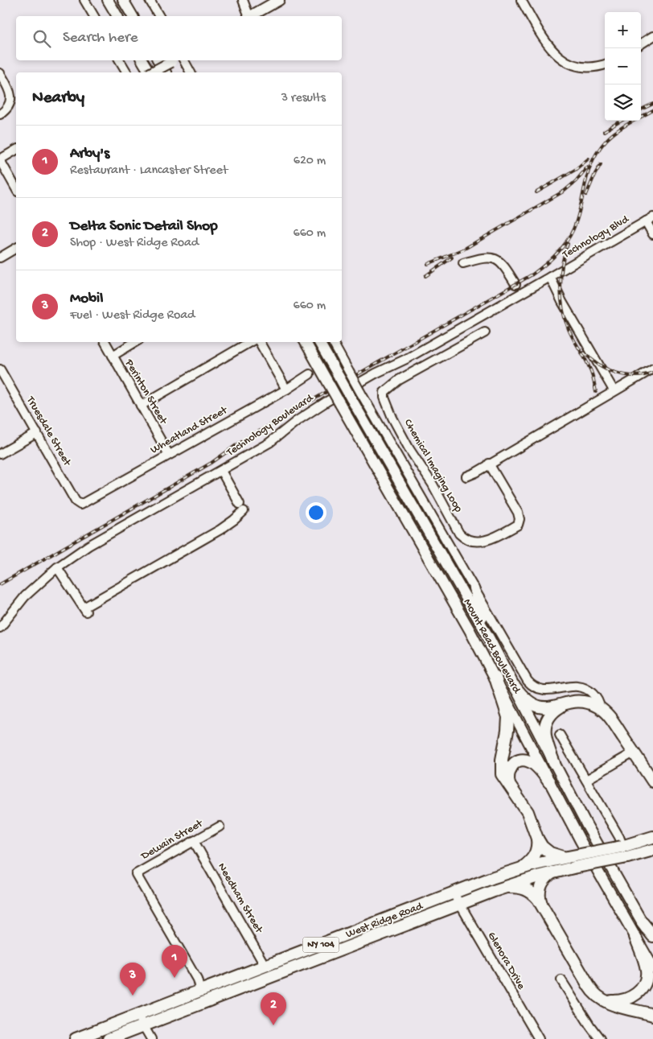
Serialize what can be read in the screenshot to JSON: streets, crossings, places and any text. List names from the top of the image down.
{
  "streets": {
    "highway": ["West Ridge Road", "NY 104"],
    "main road": ["Mount Read Boulevard"],
    "street": [
      "Technology Blvd",
      "Perinton Street",
      "Technology Boulevard",
      "Wheatland Street",
      "Truesdale Street",
      "Chemical Imaging Loop",
      "Dewain Street",
      "Needham Street",
      "Glenora Drive"
    ]
  },
  "crossings": [
    ["Technology Blvd", "Technology Boulevard"],
    ["Perinton Street", "Wheatland Street"],
    ["Wheatland Street", "Truesdale Street"],
    ["Dewain Street", "Needham Street"],
    ["Dewain Street", "West Ridge Road"],
    ["Needham Street", "West Ridge Road"],
    ["West Ridge Road", "Glenora Drive"]
  ],
  "page": {
    "map_buttons": ["+", "−"],
    "search": "Search here",
    "heading": ["Nearby", "3 results"],
    "list": [
      {
        "mark": "1",
        "name": "Arby's",
        "note": "Restaurant · Lancaster Street",
        "value": "620 m"
      },
      {
        "mark": "2",
        "name": "Delta Sonic Detail Shop",
        "note": "Shop · West Ridge Road",
        "value": "660 m"
      },
      {
        "mark": "3",
        "name": "Mobil",
        "note": "Fuel · West Ridge Road",
        "value": "660 m"
      }
    ],
    "pins": ["1", "3", "2"]
  }
}
